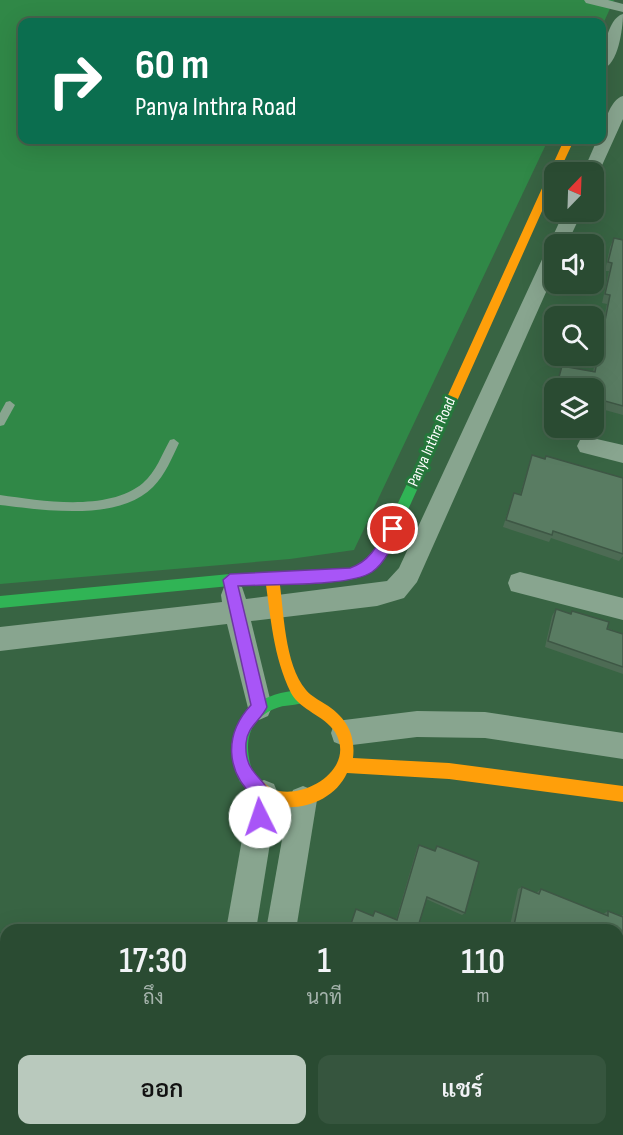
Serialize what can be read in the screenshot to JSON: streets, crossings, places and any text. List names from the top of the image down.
{
  "streets": {
    "street": ["Panya Inthra Road"]
  },
  "north": "top right",
  "page": {
    "turn": ["60 m", "Panya Inthra Road"],
    "eta": [
      "17:30",
      "ถึง",
      "1",
      "นาที",
      "110",
      "m"
    ],
    "buttons": ["ออก", "แชร์"]
  }
}
